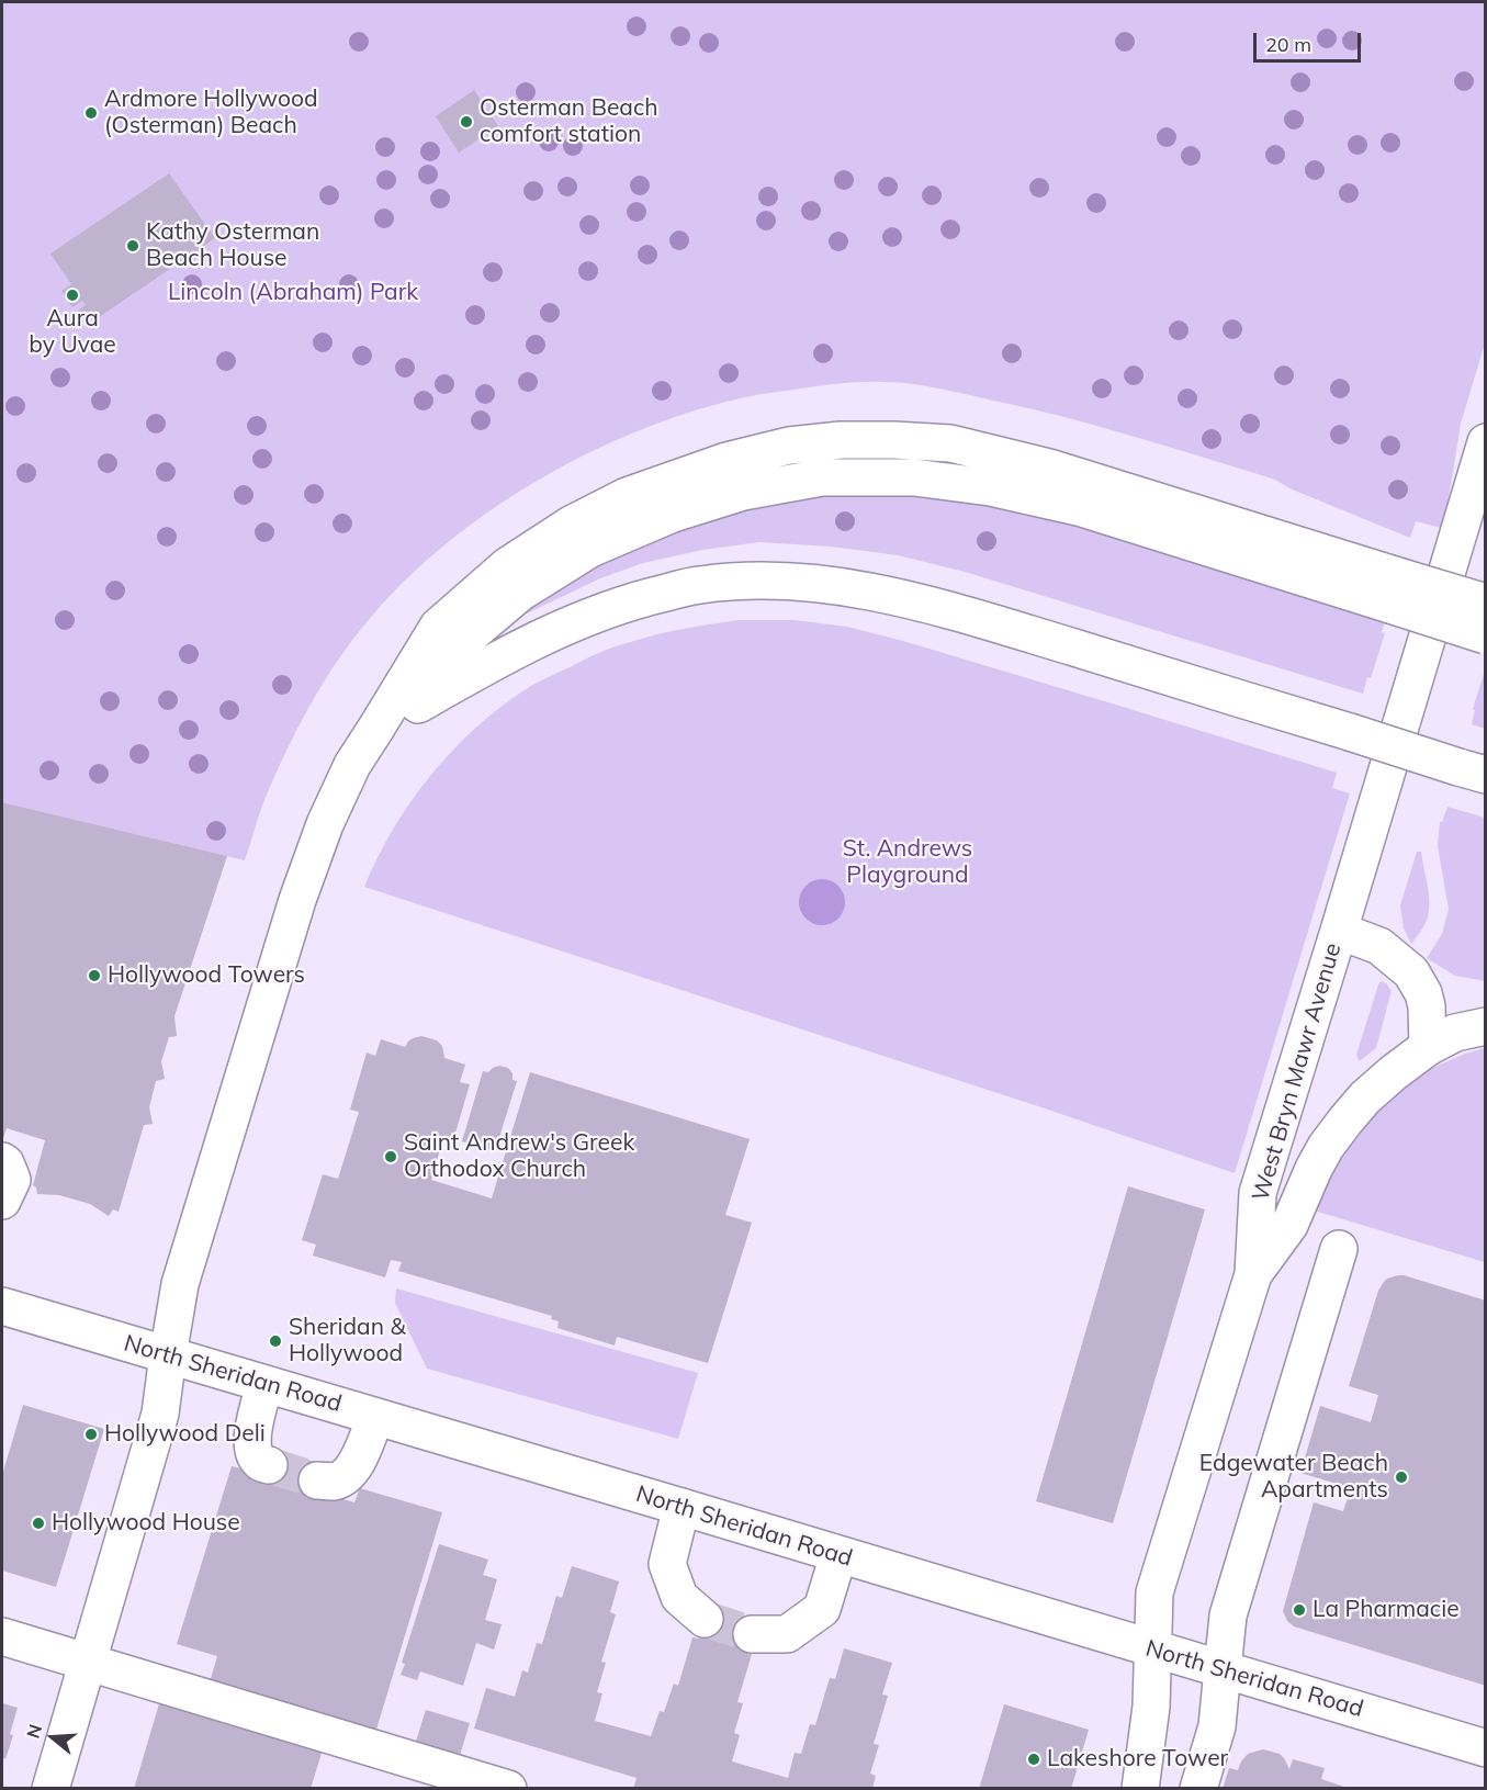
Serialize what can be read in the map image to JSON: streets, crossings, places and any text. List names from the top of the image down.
{
  "streets": {
    "main road": ["West Bryn Mawr Avenue", "North Sheridan Road"]
  },
  "crossings": [
    ["West Bryn Mawr Avenue", "North Sheridan Road"]
  ],
  "parks": ["Lincoln (Abraham) Park", "St. Andrews Playground"],
  "places": [
    "Ardmore Hollywood (Osterman) Beach",
    "Osterman Beach comfort station",
    "Kathy Osterman Beach House",
    "Aura by Uvae",
    "Hollywood Towers",
    "Saint Andrew's Greek Orthodox Church",
    "Sheridan & Hollywood",
    "Hollywood Deli",
    "Edgewater Beach Apartments",
    "Hollywood House",
    "La Pharmacie",
    "Lakeshore Tower"
  ],
  "scale_bar": "20 m",
  "north": "left"
}
